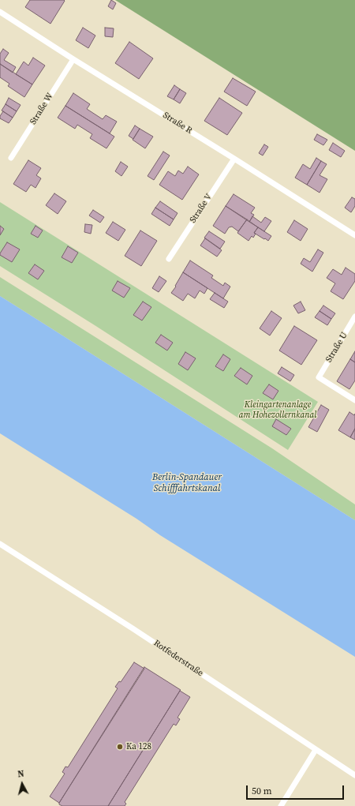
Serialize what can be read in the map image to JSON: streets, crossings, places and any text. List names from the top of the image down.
{
  "streets": {
    "lane": [
      "Straße W",
      "Straße R",
      "Straße V",
      "Straße U",
      "Rotfederstraße"
    ]
  },
  "crossings": [
    ["Straße W", "Straße R"],
    ["Straße R", "Straße V"]
  ],
  "water": ["Berlin-Spandauer Schifffahrtskanal"],
  "parks": ["Kleingartenanlage am Hohezollernkanal"],
  "places": ["Ka 128"],
  "scale_bar": "50 m",
  "north": "top"
}
